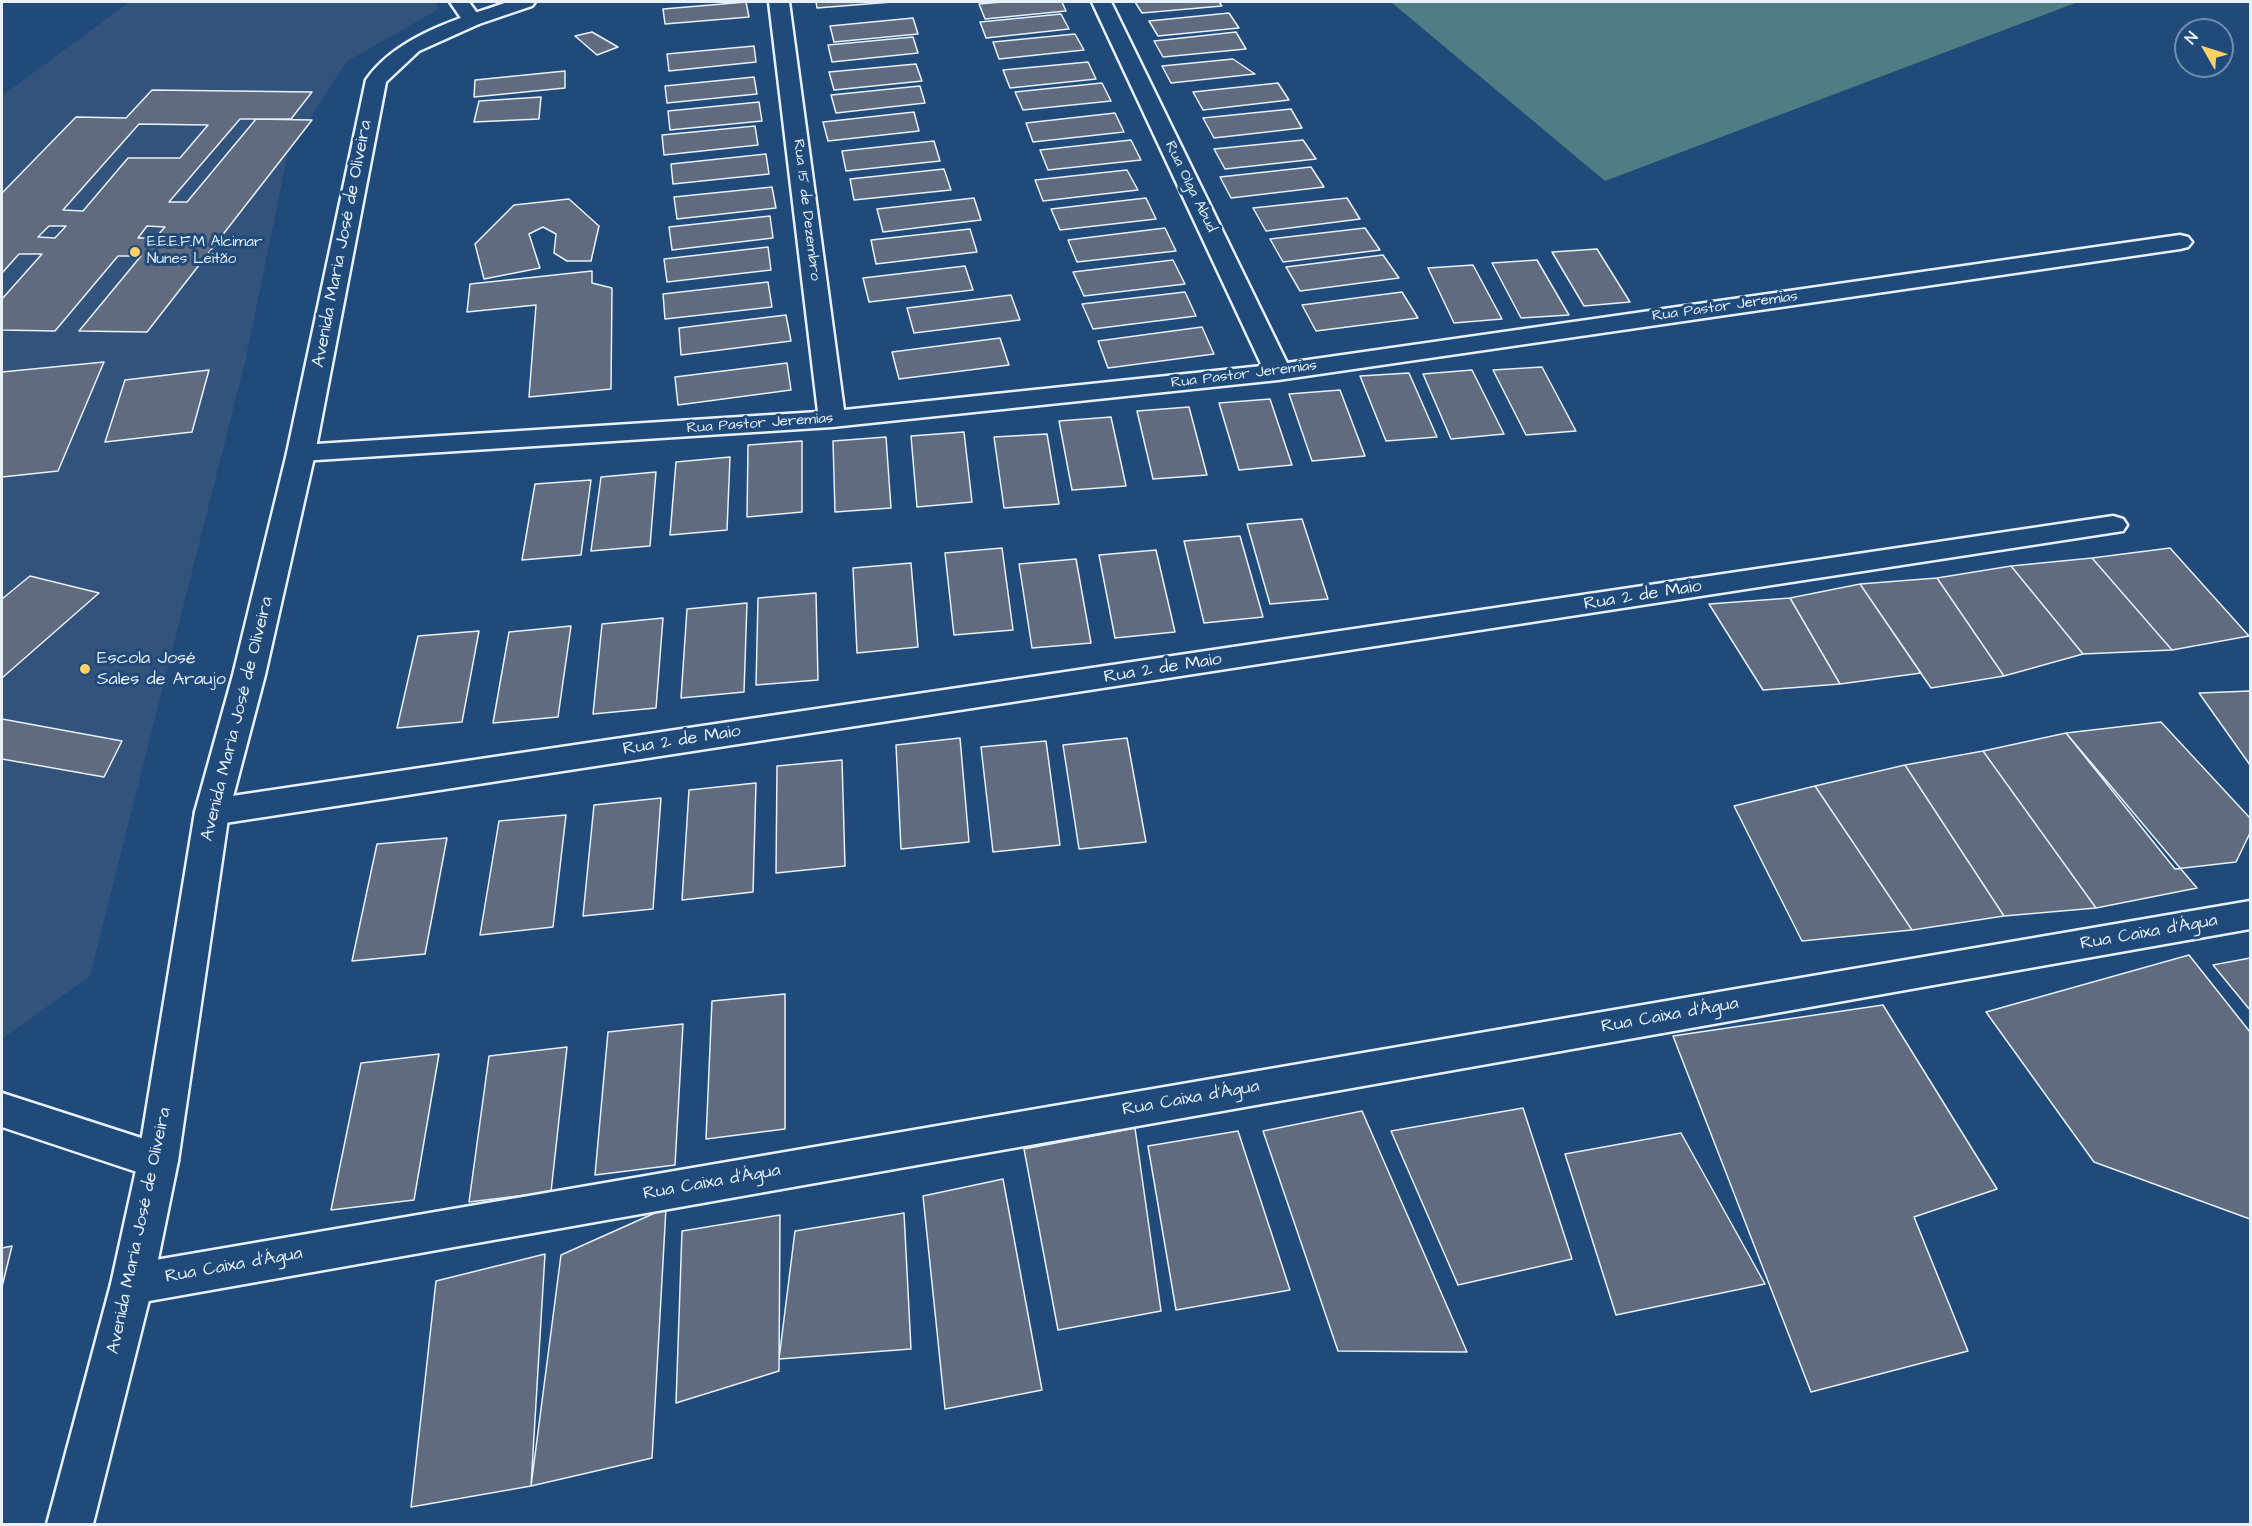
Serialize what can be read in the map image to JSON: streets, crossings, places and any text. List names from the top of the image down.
{
  "streets": {
    "street": [
      "Rua Olga Abud",
      "Rua 15 de Dezembro",
      "Avenida Maria José de Oliveira",
      "Rua Pastor Jeremias",
      "Rua 2 de Maio",
      "Rua Caixa d'Água"
    ]
  },
  "crossings": [
    ["Rua Olga Abud", "Rua Pastor Jeremias"],
    ["Rua 15 de Dezembro", "Rua Pastor Jeremias"],
    ["Avenida Maria José de Oliveira", "Rua Pastor Jeremias"],
    ["Avenida Maria José de Oliveira", "Rua 2 de Maio"],
    ["Avenida Maria José de Oliveira", "Rua Caixa d'Água"]
  ],
  "places": ["E.E.E.F.M Alcimar Nunes Leitão", "Escola José Sales de Araujo"],
  "north": "top left"
}
